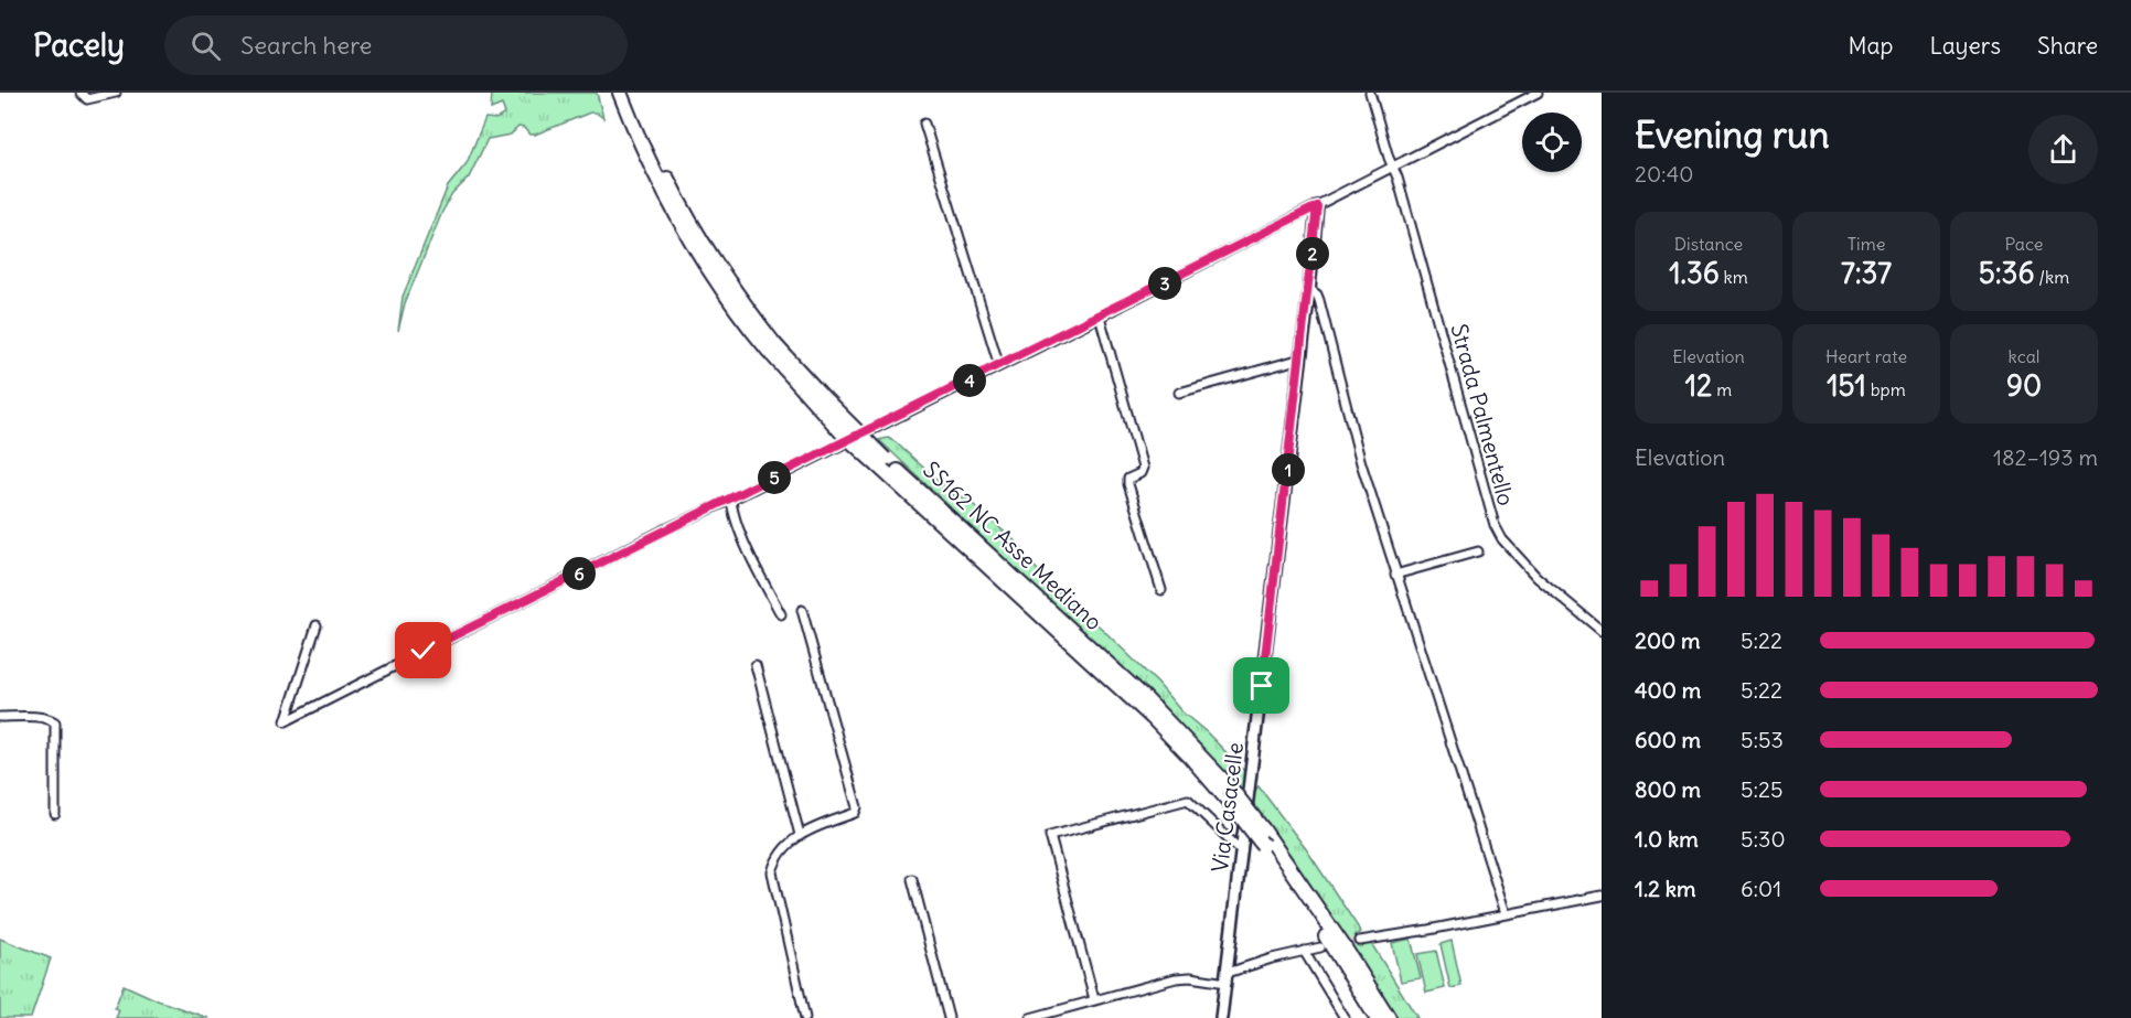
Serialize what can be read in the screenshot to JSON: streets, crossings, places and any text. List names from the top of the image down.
{
  "streets": {
    "highway": ["SS162 NC Asse Mediano"],
    "street": ["Strada Palmentello", "Via Casacelle"]
  },
  "page": {
    "header": "Pacely",
    "search": "Search here",
    "nav": ["Map", "Layers", "Share"],
    "heading": ["Evening run", "20:40"],
    "stats": [
      ["Distance", "1.36 km"],
      ["Time", "7:37"],
      ["Pace", "5:36 /km"],
      ["Elevation", "12 m"],
      ["Heart rate", "151 bpm"],
      ["kcal", "90"]
    ],
    "pins": [
      "2",
      "3",
      "4",
      "1",
      "5",
      "6"
    ],
    "chart": ["Elevation", "182–193 m"],
    "list": [
      {
        "name": "200 m",
        "note": "5:22"
      },
      {
        "name": "400 m",
        "note": "5:22"
      },
      {
        "name": "600 m",
        "note": "5:53"
      },
      {
        "name": "800 m",
        "note": "5:25"
      },
      {
        "name": "1.0 km",
        "note": "5:30"
      },
      {
        "name": "1.2 km",
        "note": "6:01"
      }
    ]
  }
}
